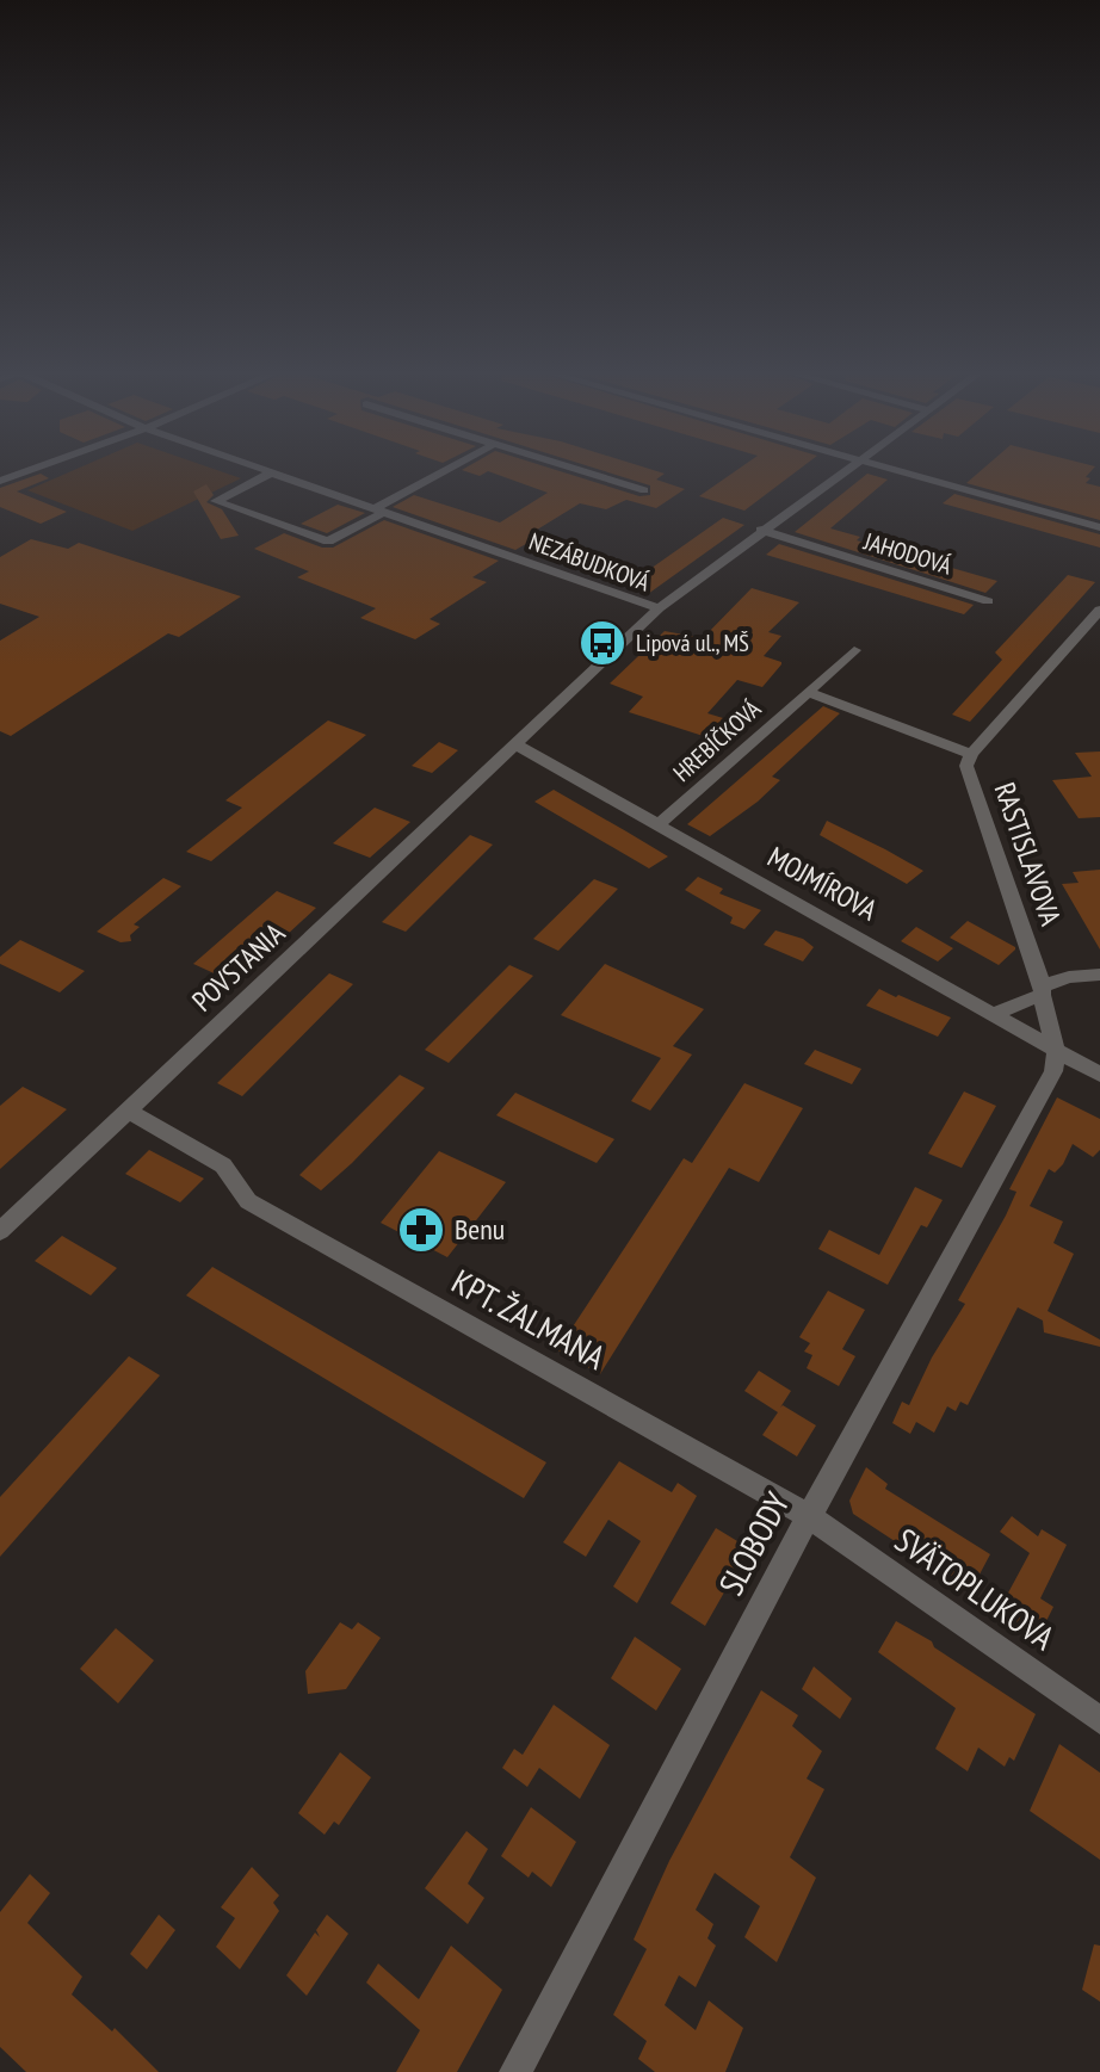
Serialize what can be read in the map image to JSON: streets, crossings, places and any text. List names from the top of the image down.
{
  "streets": {
    "street": [
      "JAHODOVÁ",
      "NEZÁBUDKOVÁ",
      "HREBÍČKOVÁ",
      "RASTISLAVOVA",
      "MOJMÍROVA",
      "POVSTANIA",
      "KPT. ŽALMANA",
      "SLOBODY",
      "SVÄTOPLUKOVA"
    ]
  },
  "crossings": [
    ["JAHODOVÁ", "POVSTANIA"],
    ["NEZÁBUDKOVÁ", "POVSTANIA"],
    ["HREBÍČKOVÁ", "MOJMÍROVA"],
    ["RASTISLAVOVA", "MOJMÍROVA"],
    ["RASTISLAVOVA", "SLOBODY"],
    ["MOJMÍROVA", "POVSTANIA"],
    ["MOJMÍROVA", "SLOBODY"],
    ["POVSTANIA", "KPT. ŽALMANA"],
    ["KPT. ŽALMANA", "SLOBODY"],
    ["KPT. ŽALMANA", "SVÄTOPLUKOVA"],
    ["SLOBODY", "SVÄTOPLUKOVA"]
  ],
  "places": {
    "bus stop": ["Lipová ul., MŠ"],
    "pharmacy": ["Benu"]
  }
}
